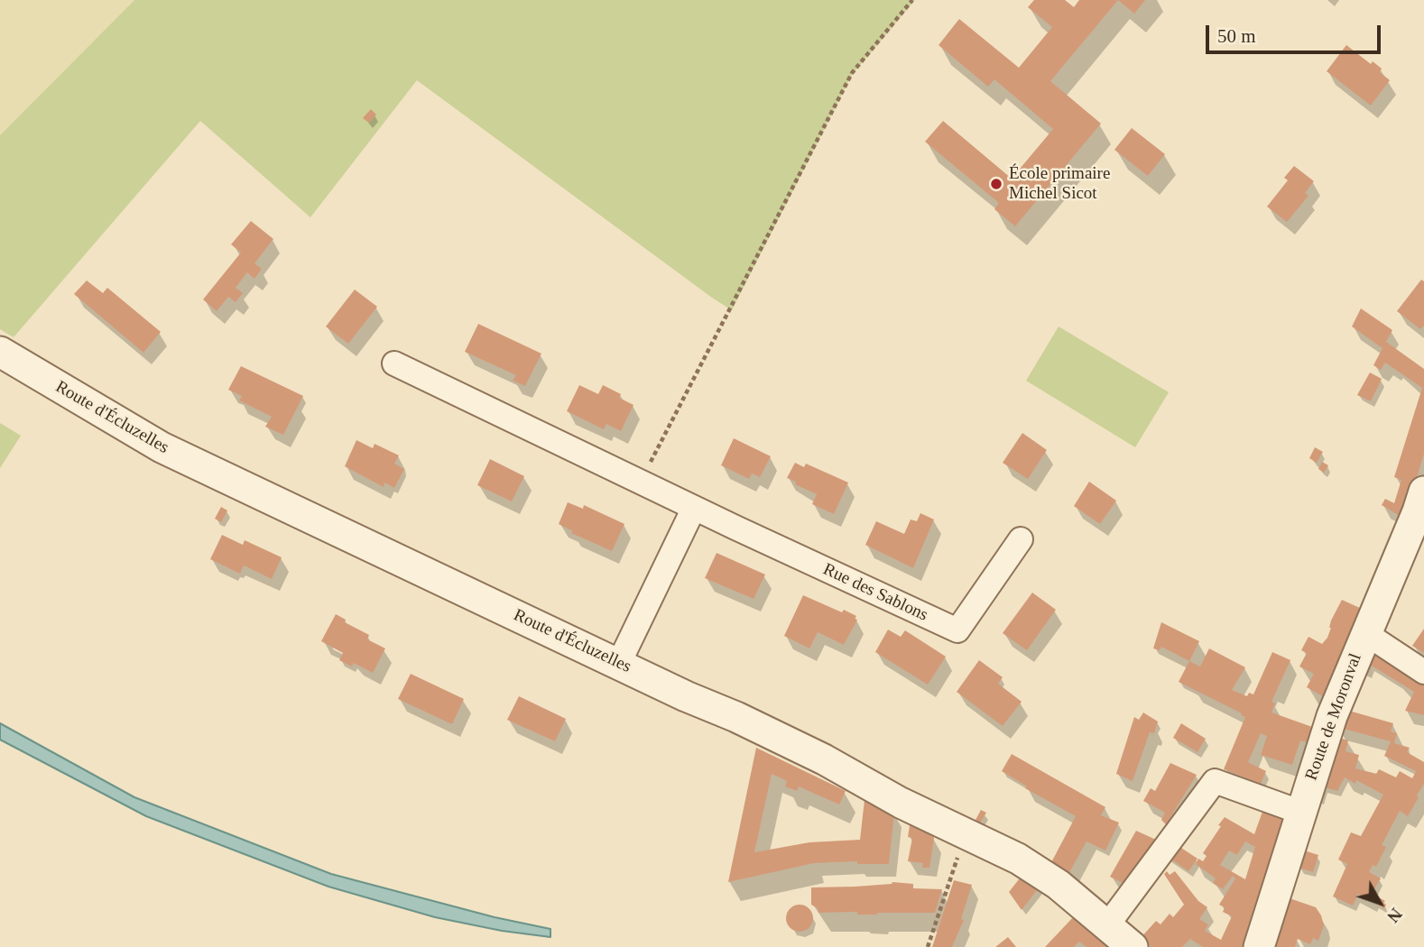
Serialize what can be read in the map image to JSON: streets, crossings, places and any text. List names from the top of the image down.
{
  "streets": {
    "street": ["Route d'Écluzelles", "Rue des Sablons", "Route de Moronval"]
  },
  "places": ["École primaire Michel Sicot"],
  "scale_bar": "50 m",
  "north": "bottom right"
}
